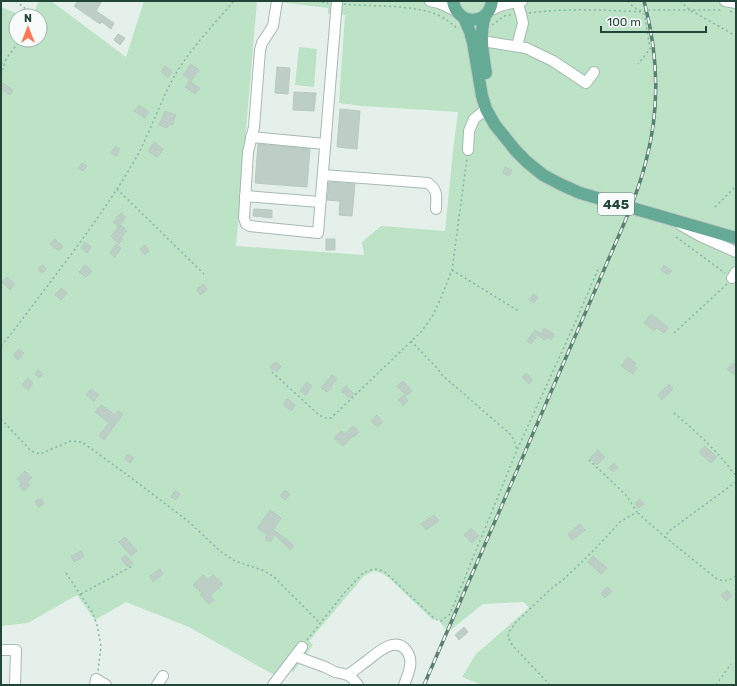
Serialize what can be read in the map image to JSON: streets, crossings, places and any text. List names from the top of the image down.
{
  "streets": {
    "main road": ["445"]
  },
  "scale_bar": "100 m",
  "north": "top"
}
